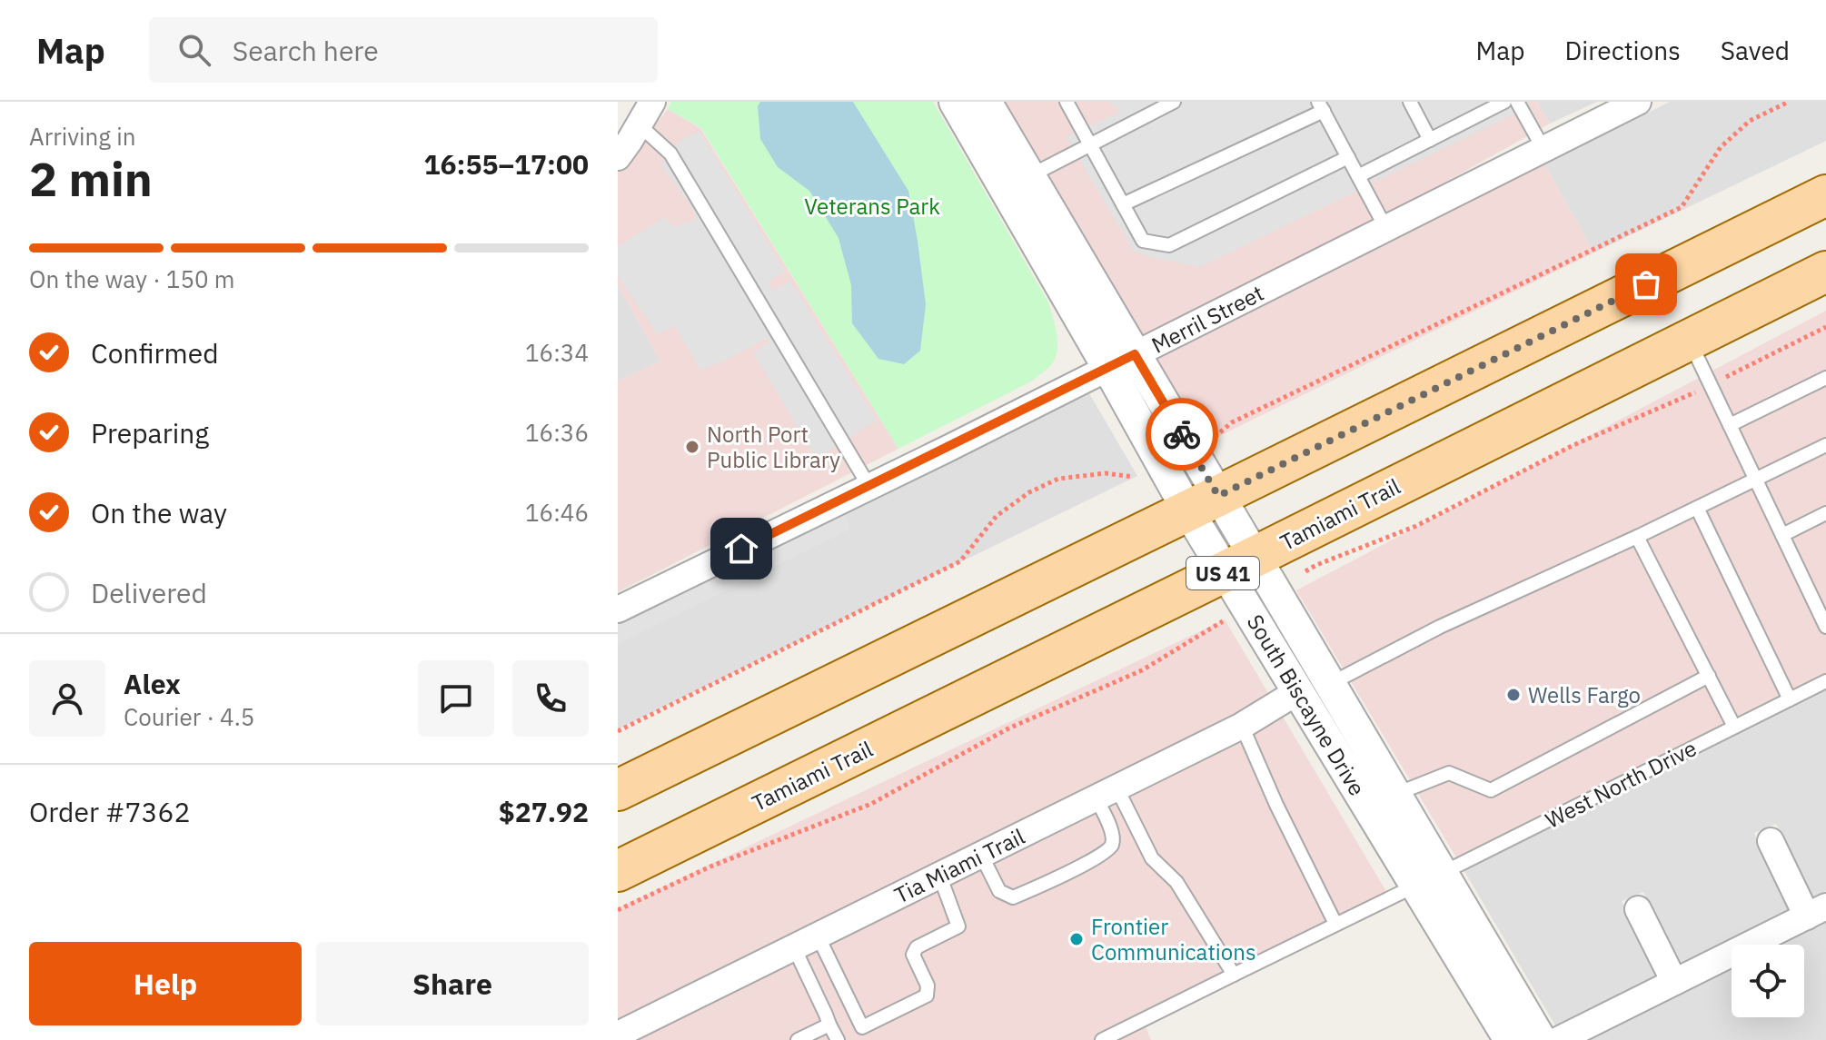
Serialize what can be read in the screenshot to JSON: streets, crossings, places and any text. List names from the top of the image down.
{
  "streets": {
    "main road": ["Tamiami Trail", "US 41"],
    "street": ["Merril Street", "South Biscayne Drive", "Tia Miami Trail"],
    "lane": ["West North Drive"]
  },
  "crossings": [
    ["Merril Street", "South Biscayne Drive"],
    ["Tamiami Trail", "South Biscayne Drive"],
    ["South Biscayne Drive", "West North Drive"],
    ["South Biscayne Drive", "Tia Miami Trail"]
  ],
  "parks": ["Veterans Park"],
  "places": ["North Port Public Library", "Wells Fargo", "Frontier Communications"],
  "page": {
    "header": "Map",
    "search": "Search here",
    "nav": ["Map", "Directions", "Saved"],
    "heading": ["2 min", "Arriving in", "16:55–17:00"],
    "panel": [
      "Alex",
      "Courier · 4.5",
      "Order #7362",
      "$27.92"
    ],
    "bar": "On the way · 150 m",
    "list": [
      ["Confirmed", "16:34"],
      ["Preparing", "16:36"],
      ["On the way", "16:46"],
      "Delivered"
    ],
    "buttons": ["Help", "Share"]
  }
}
